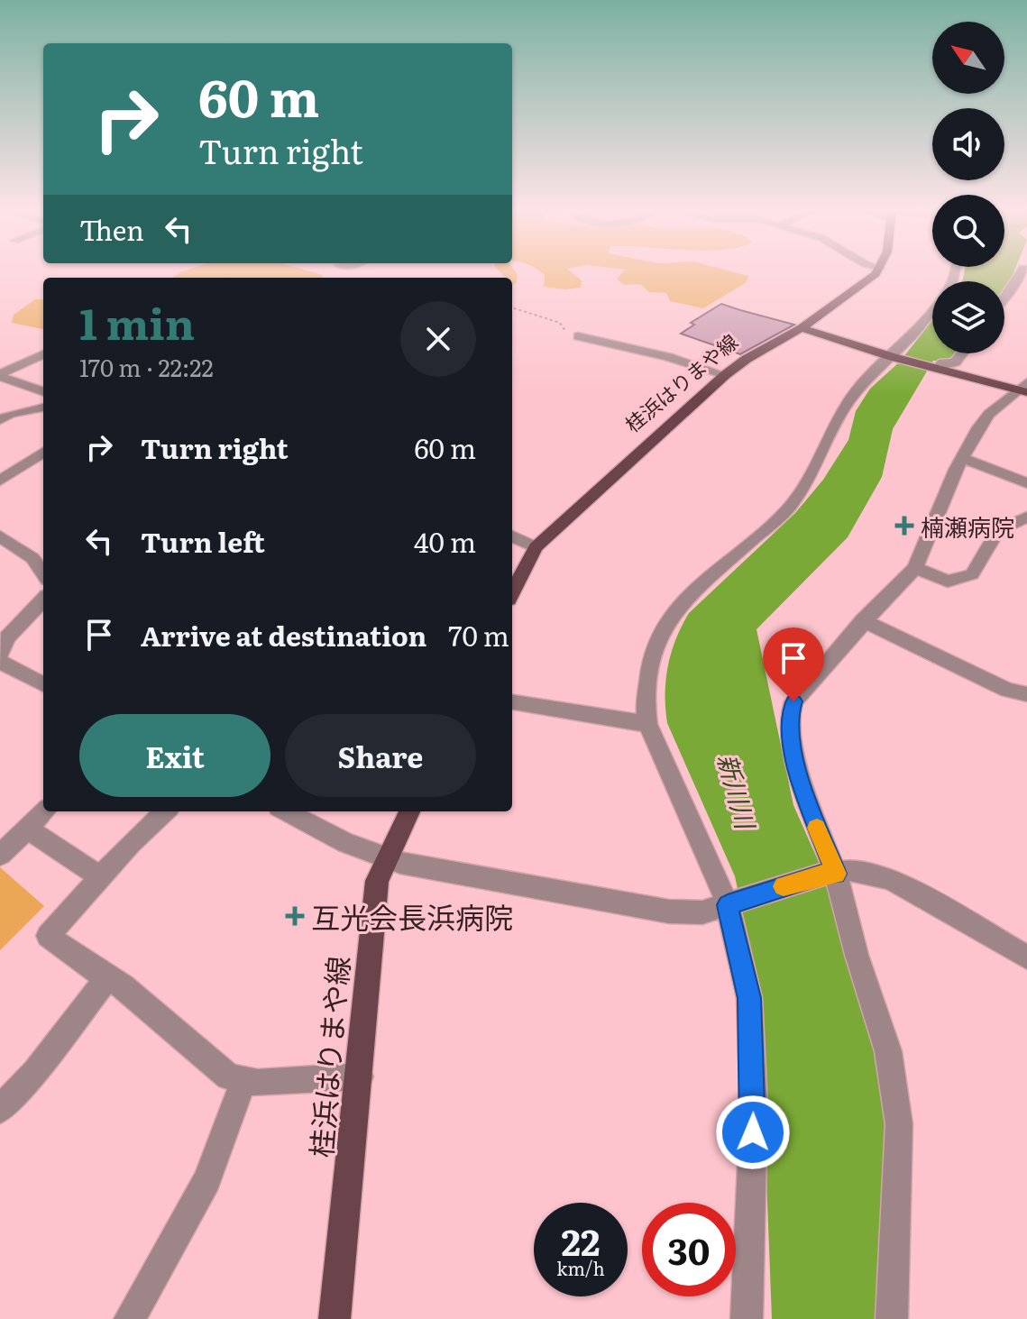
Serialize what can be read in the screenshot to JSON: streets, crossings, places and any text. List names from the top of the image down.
{
  "streets": {
    "main road": ["桂浜はりまや線"]
  },
  "water": ["新川川"],
  "places": {
    "health": ["楠瀬病院", "互光会長浜病院"]
  },
  "north": "top left",
  "page": {
    "turn": ["60 m", "Turn right"],
    "then": "Then",
    "heading": ["1 min", "170 m · 22:22"],
    "list": [
      {
        "name": "Turn right",
        "value": "60 m"
      },
      {
        "name": "Turn left",
        "value": "40 m"
      },
      {
        "name": "Arrive at destination",
        "value": "70 m"
      }
    ],
    "buttons": ["Exit", "Share"],
    "speed": "22 km/h",
    "limit": "30"
  }
}
